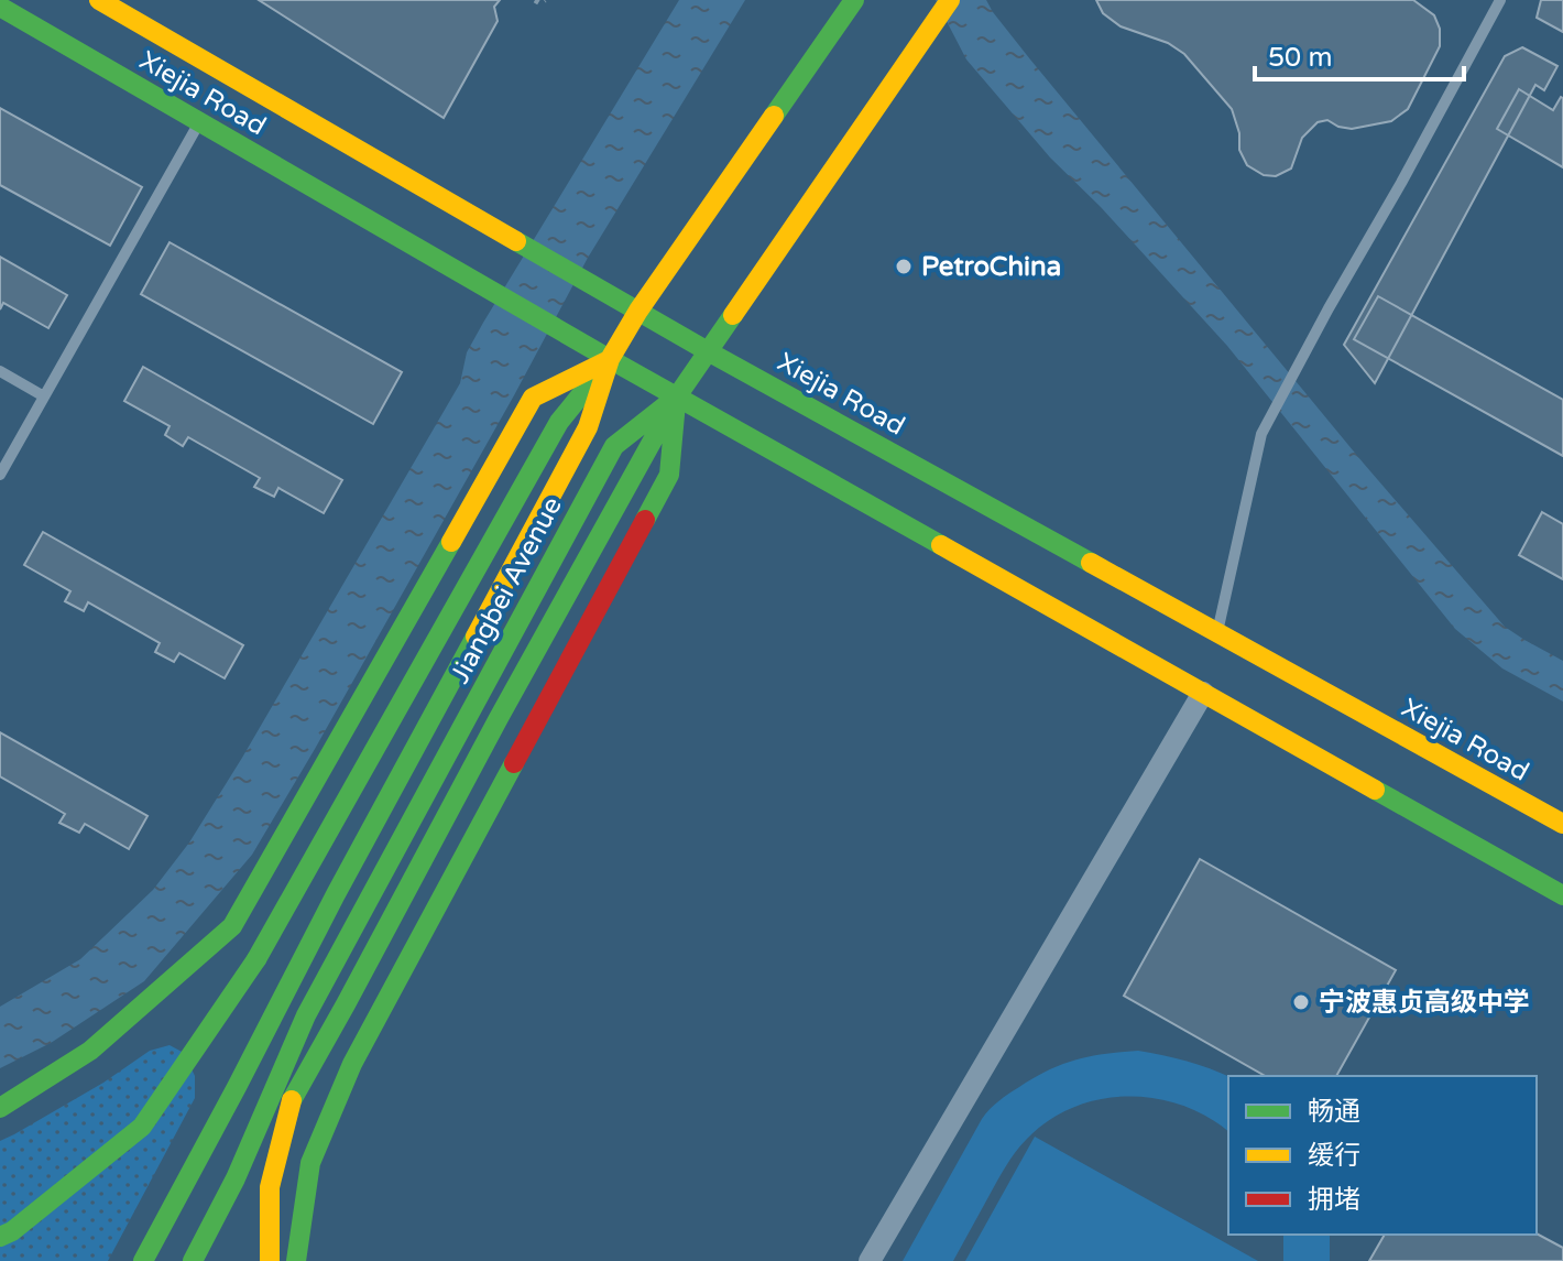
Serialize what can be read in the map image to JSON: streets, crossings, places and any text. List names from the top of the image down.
{
  "streets": {
    "main road": ["Xiejia Road", "Jiangbei Avenue"]
  },
  "crossings": [
    ["Xiejia Road", "Jiangbei Avenue"]
  ],
  "places": ["PetroChina", "宁波惠贞高级中学"],
  "legend": ["畅通", "缓行", "拥堵"],
  "scale_bar": "50 m"
}
